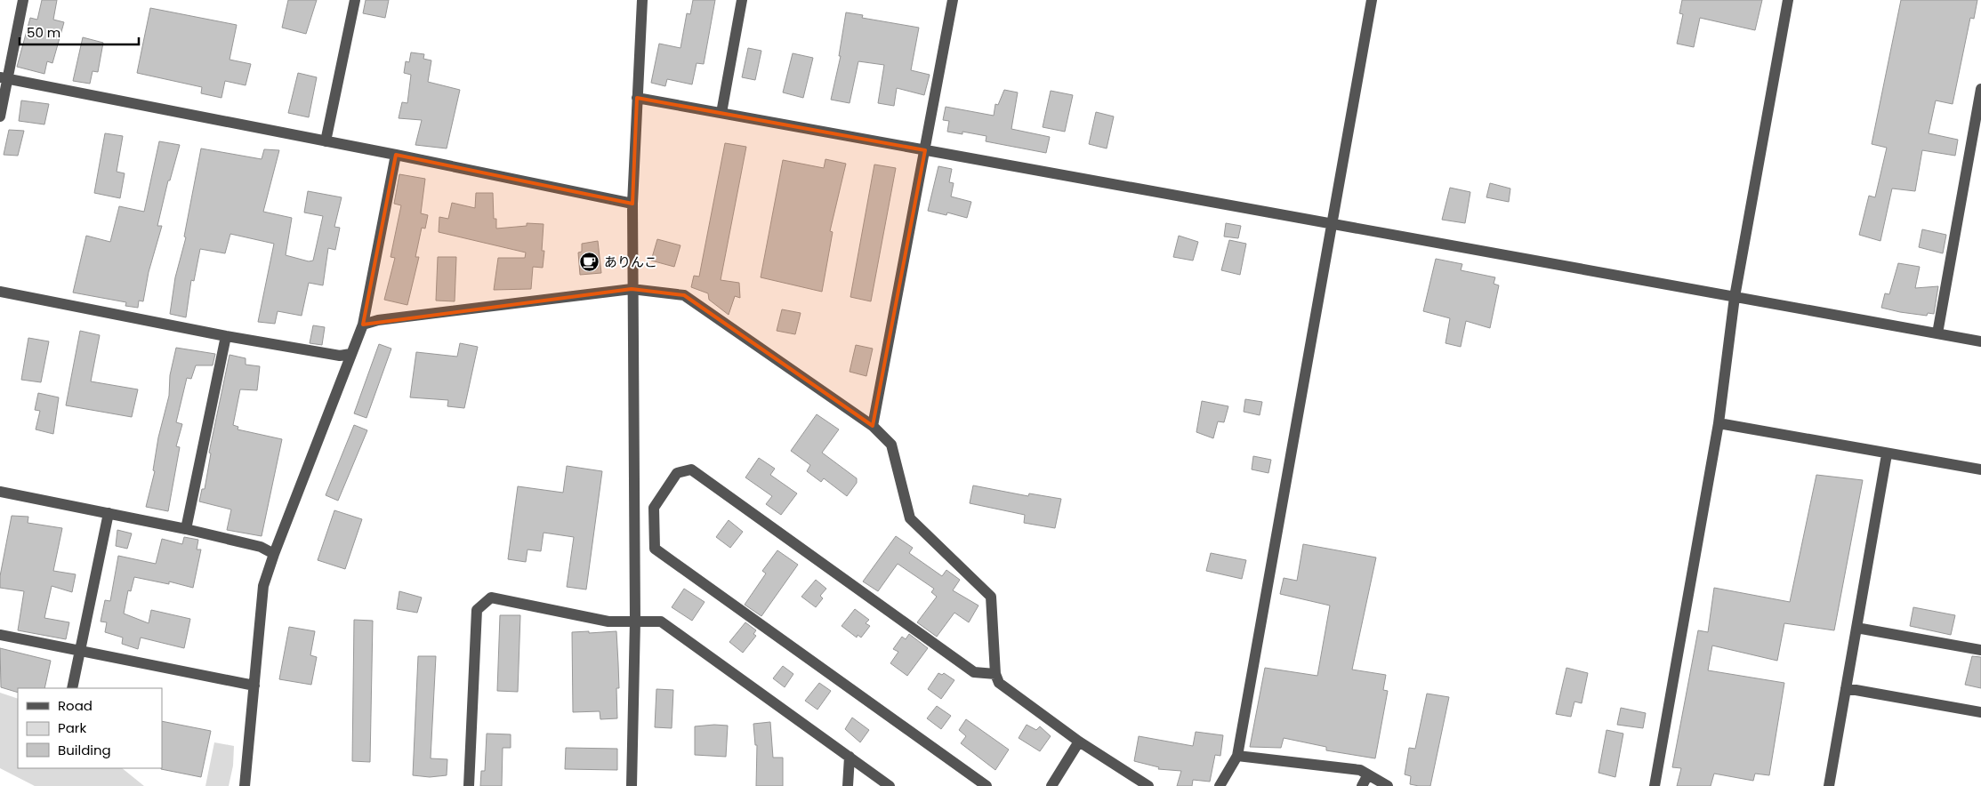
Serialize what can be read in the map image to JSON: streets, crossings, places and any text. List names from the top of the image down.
{
  "places": {
    "cafe": ["ありんこ"]
  },
  "legend": ["Road", "Park", "Building"],
  "scale_bar": "50 m"
}
